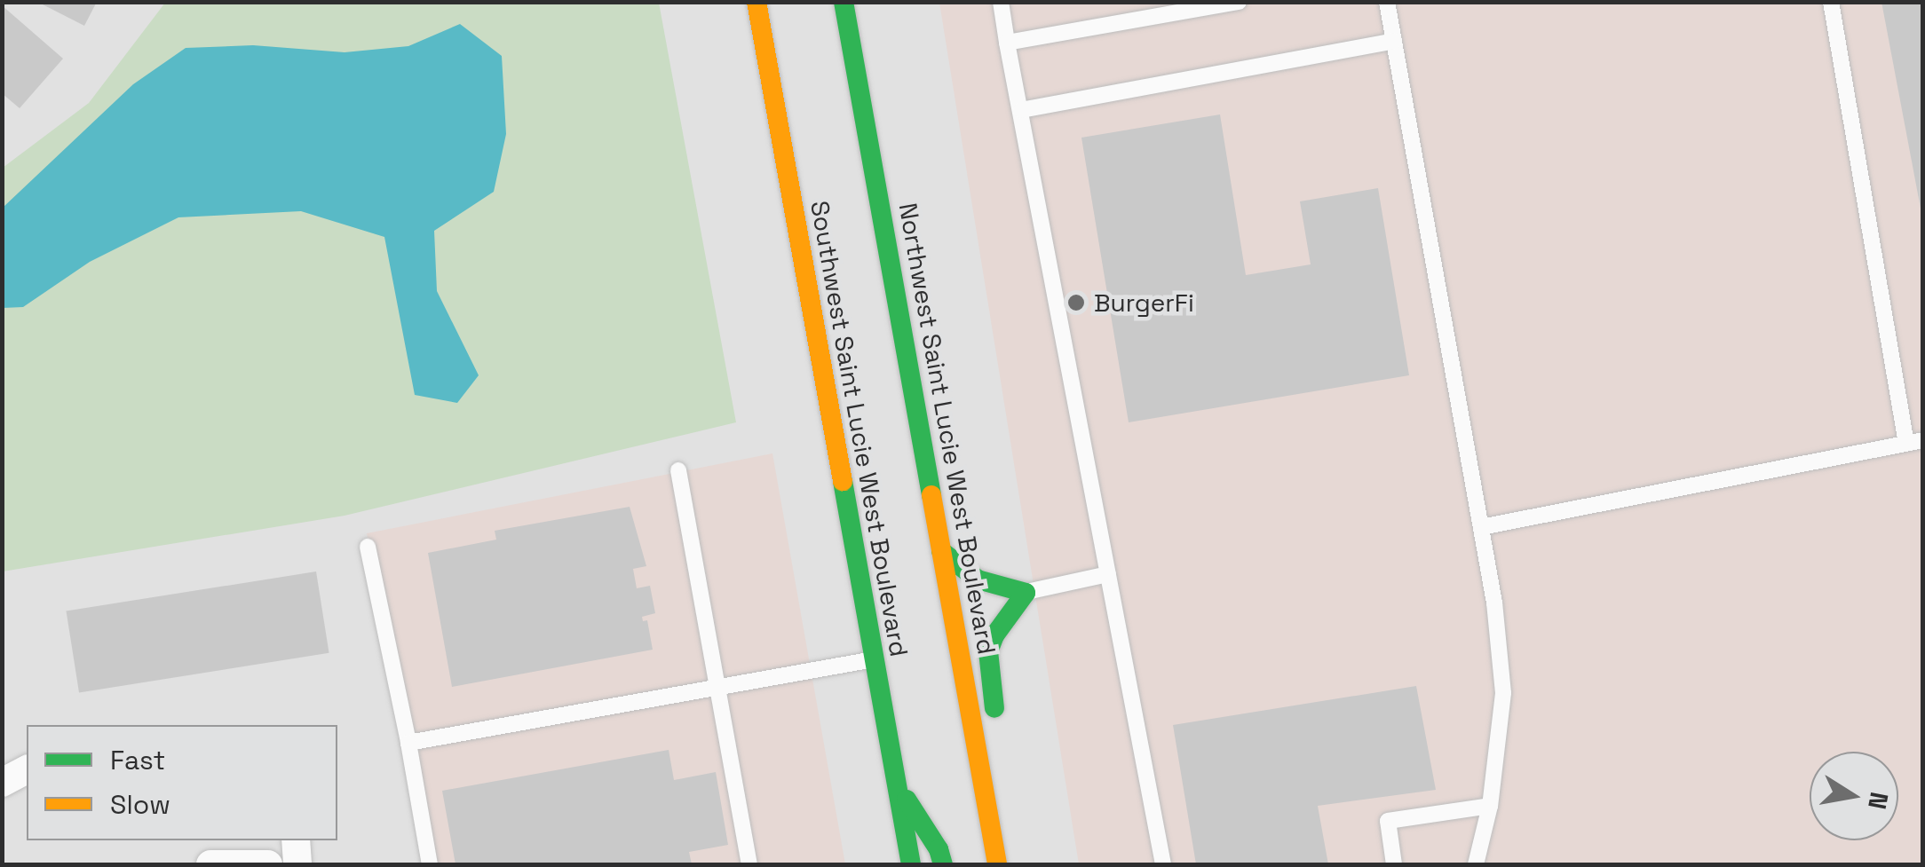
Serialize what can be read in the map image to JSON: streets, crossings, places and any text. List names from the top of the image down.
{
  "streets": {
    "main road": ["Southwest Saint Lucie West Boulevard", "Northwest Saint Lucie West Boulevard"]
  },
  "places": ["BurgerFi"],
  "legend": ["Fast", "Slow"],
  "north": "right"
}
